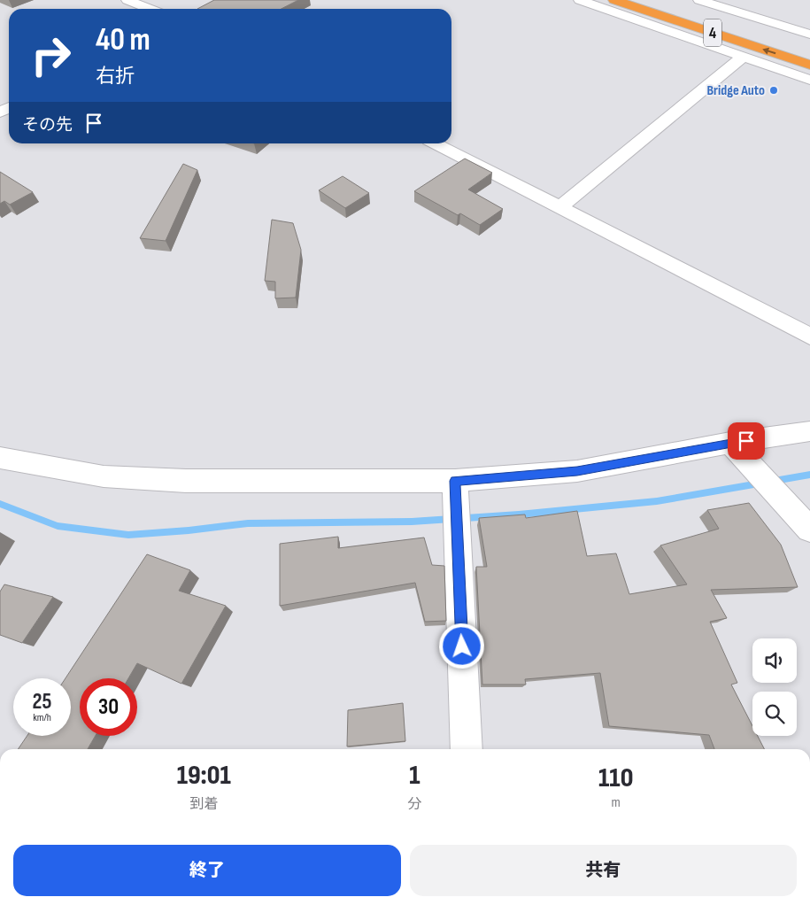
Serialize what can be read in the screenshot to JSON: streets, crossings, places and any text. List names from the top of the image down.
{
  "streets": {
    "highway": ["4"]
  },
  "places": ["Bridge Auto"],
  "page": {
    "turn": ["40 m", "右折"],
    "then": "その先",
    "speed": "25 km/h",
    "limit": "30",
    "eta": [
      "19:01",
      "到着",
      "1",
      "分",
      "110",
      "m"
    ],
    "buttons": ["終了", "共有"]
  }
}
